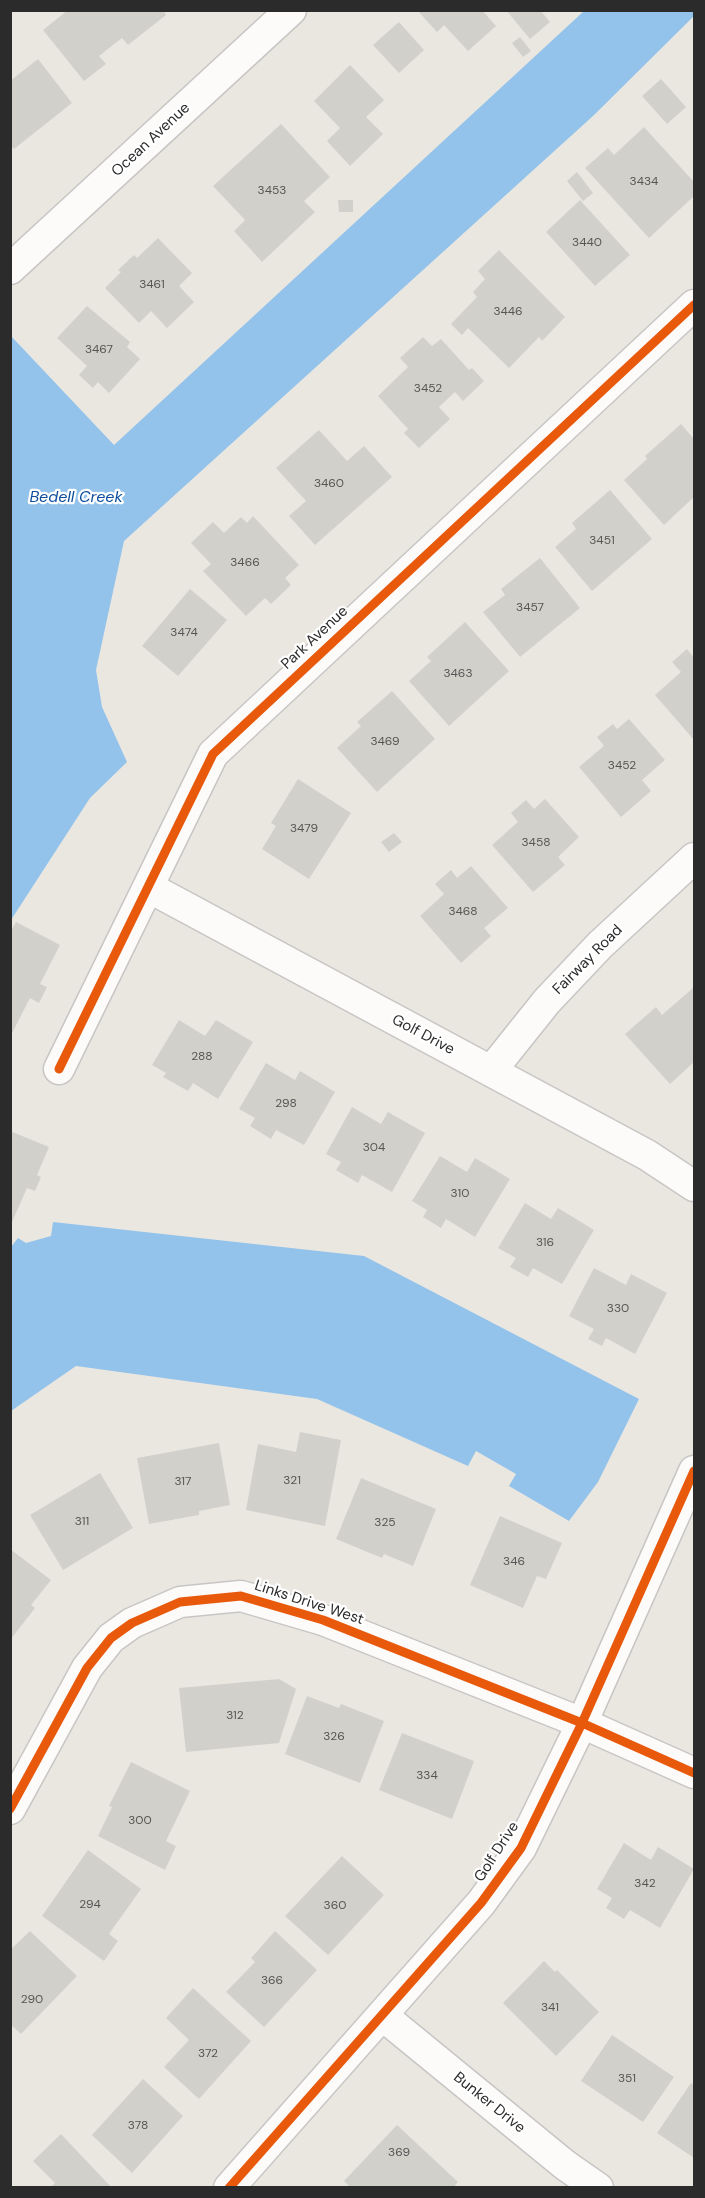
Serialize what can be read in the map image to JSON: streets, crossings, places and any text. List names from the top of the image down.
{
  "streets": {
    "street": [
      "Ocean Avenue",
      "Park Avenue",
      "Fairway Road",
      "Golf Drive",
      "Links Drive West",
      "Bunker Drive"
    ]
  },
  "crossings": [
    ["Park Avenue", "Golf Drive"],
    ["Fairway Road", "Golf Drive"],
    ["Golf Drive", "Links Drive West"],
    ["Golf Drive", "Bunker Drive"]
  ],
  "water": ["Bedell Creek"],
  "house_numbers": [
    "3434",
    "3453",
    "3440",
    "3461",
    "3446",
    "3467",
    "3452",
    "3460",
    "3451",
    "3466",
    "3457",
    "3474",
    "3463",
    "3469",
    "3452",
    "3479",
    "3458",
    "3468",
    "288",
    "298",
    "304",
    "310",
    "316",
    "330",
    "321",
    "317",
    "311",
    "325",
    "346",
    "312",
    "326",
    "334",
    "300",
    "342",
    "294",
    "360",
    "366",
    "290",
    "341",
    "372",
    "351",
    "378",
    "369"
  ]
}
